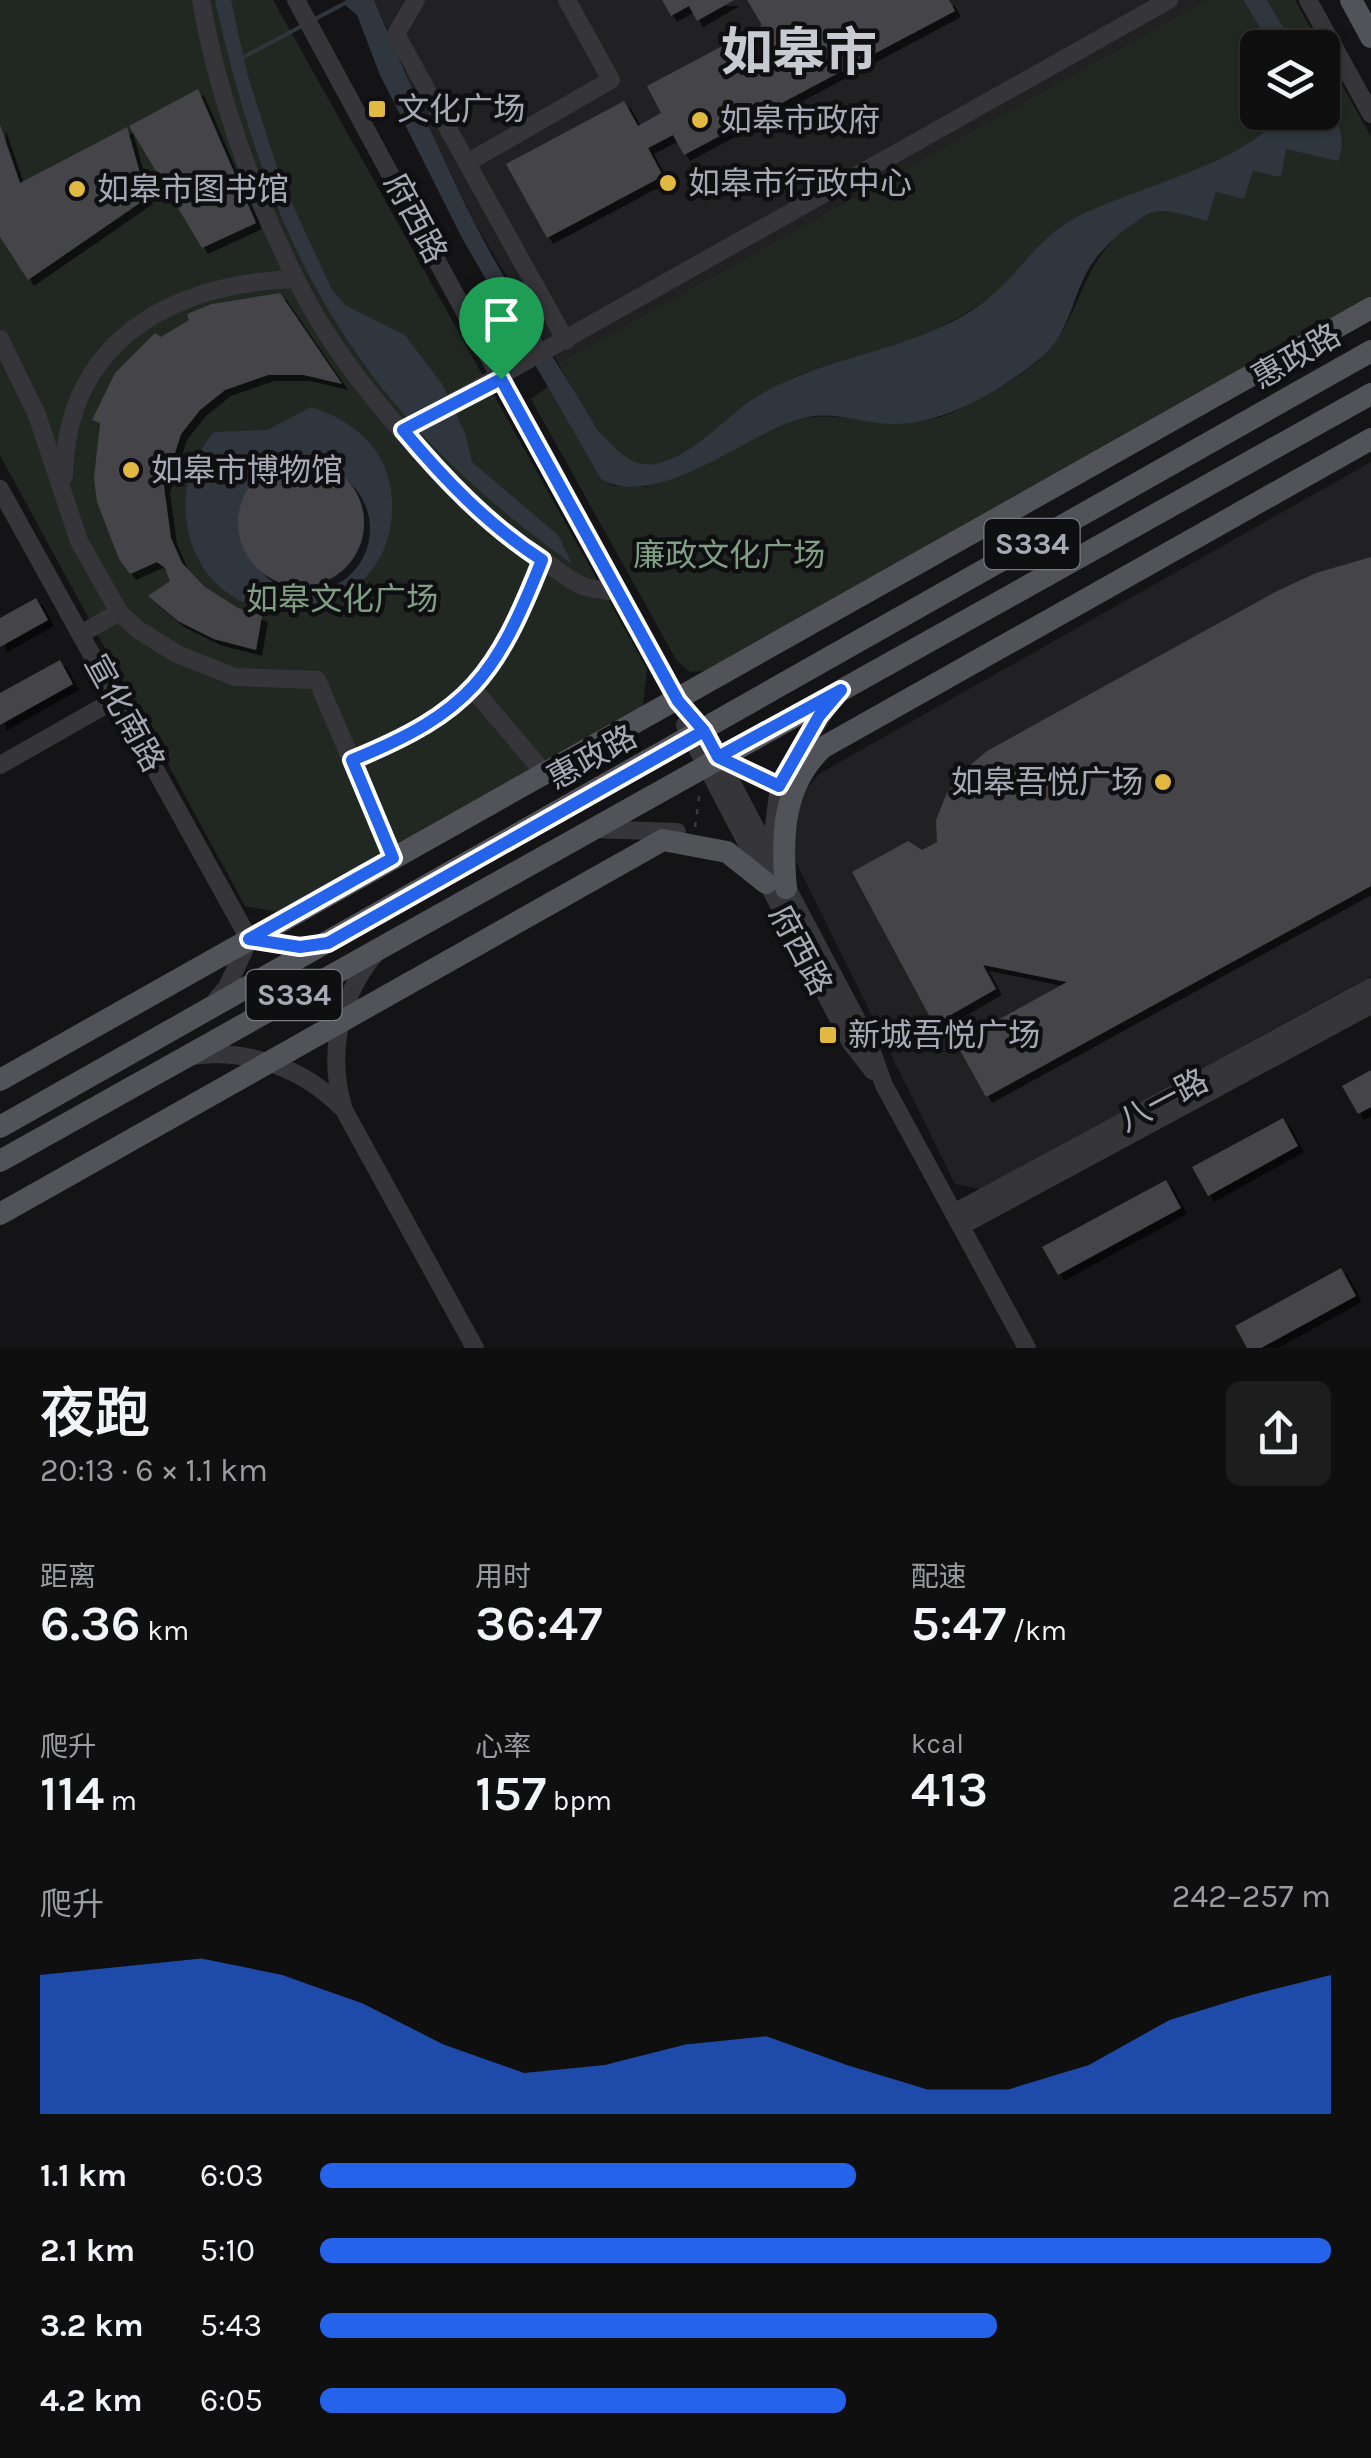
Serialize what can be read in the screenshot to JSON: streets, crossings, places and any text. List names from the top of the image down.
{
  "streets": {
    "main road": ["惠政路", "S334"],
    "street": ["府西路", "宣化南路", "八一路"]
  },
  "crossings": [
    ["府西路", "惠政路"],
    ["府西路", "八一路"]
  ],
  "districts": ["如皋市"],
  "parks": ["廉政文化广场", "如皋文化广场"],
  "places": {
    "transit": ["文化广场", "新城吾悦广场"],
    "other": [
      "如皋市政府",
      "如皋市行政中心",
      "如皋市图书馆",
      "如皋市博物馆",
      "如皋吾悦广场"
    ]
  },
  "page": {
    "heading": ["夜跑", "20:13 · 6 × 1.1 km"],
    "stats": [
      ["距离", "6.36 km"],
      ["用时", "36:47"],
      ["配速", "5:47 /km"],
      ["爬升", "114 m"],
      ["心率", "157 bpm"],
      ["kcal", "413"]
    ],
    "chart": ["爬升", "242–257 m"],
    "list": [
      {
        "name": "1.1 km",
        "note": "6:03"
      },
      {
        "name": "2.1 km",
        "note": "5:10"
      },
      {
        "name": "3.2 km",
        "note": "5:43"
      },
      {
        "name": "4.2 km",
        "note": "6:05"
      }
    ]
  }
}
